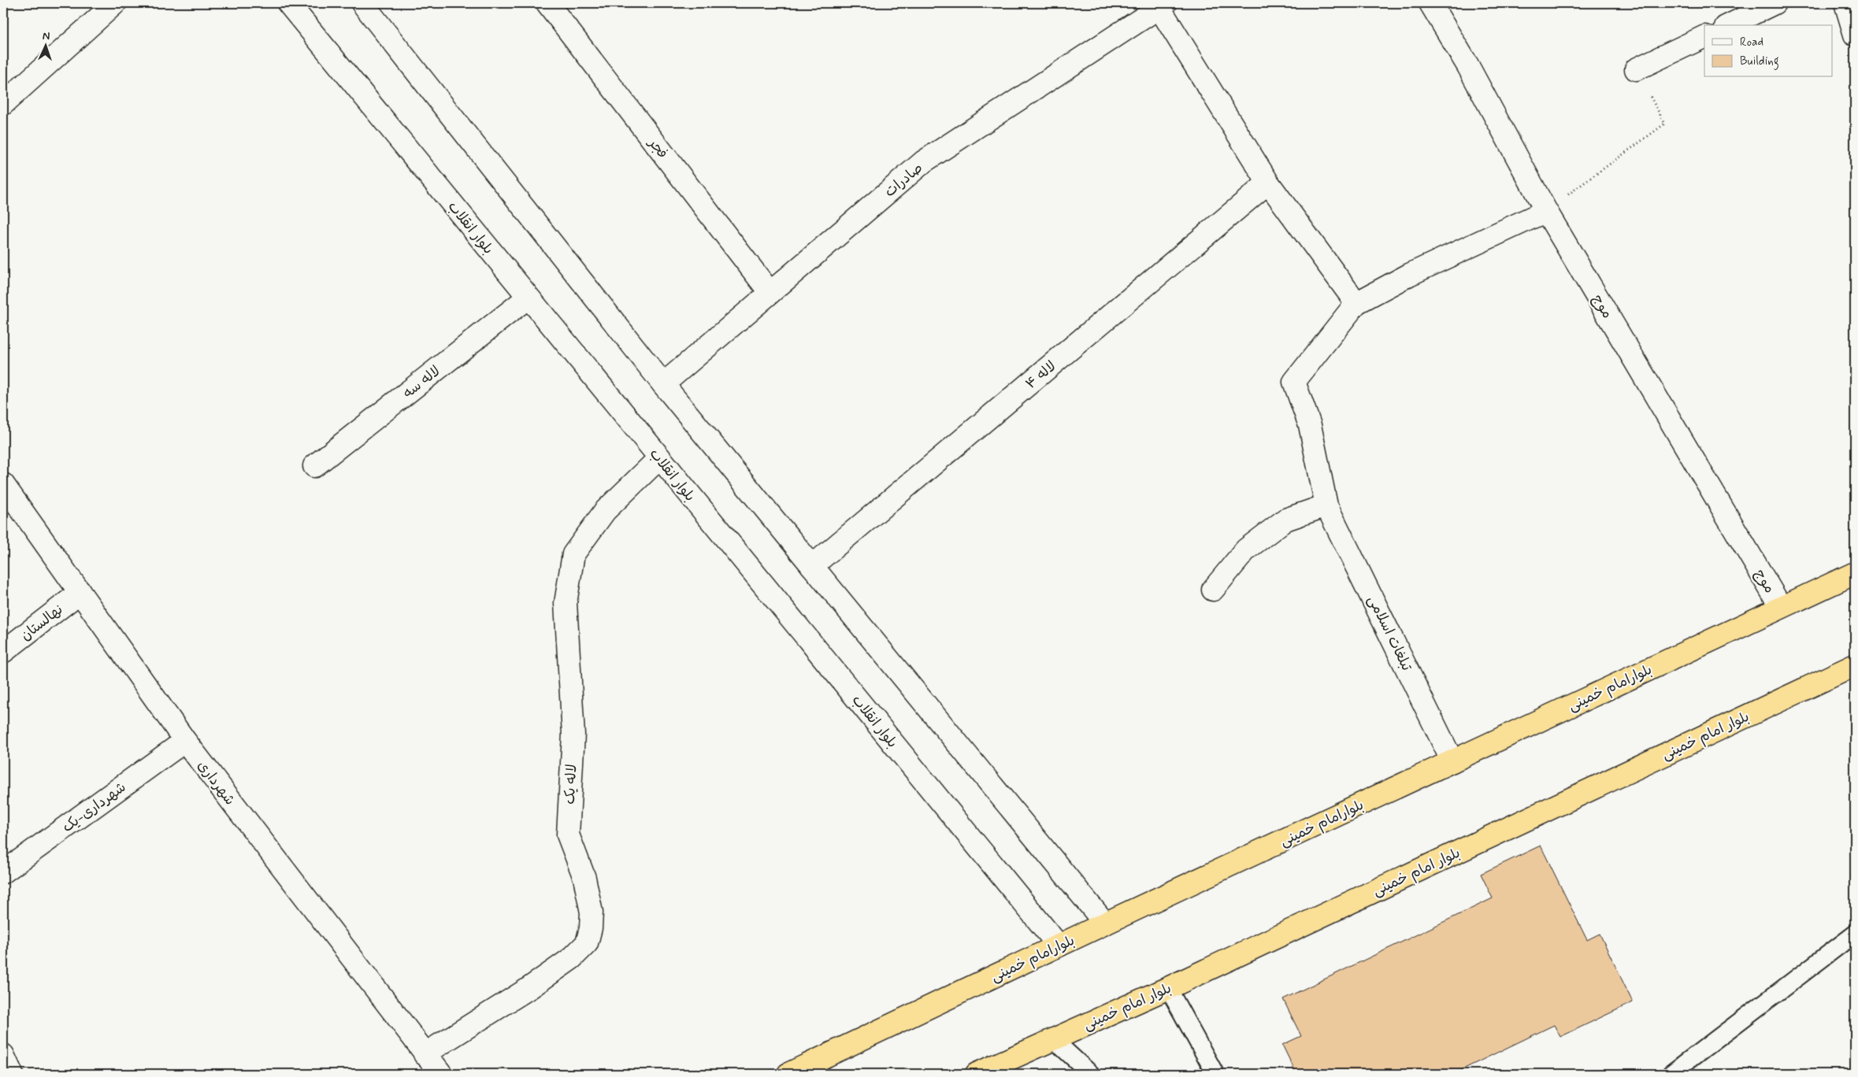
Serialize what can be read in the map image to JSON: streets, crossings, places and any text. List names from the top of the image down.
{
  "streets": {
    "highway": ["بلوارامام خمینی", "بلوار امام خمینی"],
    "street": [
      "فجر",
      "صادرات",
      "بلوار انقلاب",
      "موج",
      "لاله ۴",
      "لاله سه",
      "نهالستان",
      "تبلغات اسلامی",
      "شهرداری",
      "لاله یک",
      "شهرداری-یک"
    ]
  },
  "crossings": [
    ["فجر", "صادرات"],
    ["بلوار انقلاب", "لاله سه"],
    ["بلوار انقلاب", "بلوارامام خمینی"],
    ["بلوار انقلاب", "لاله یک"],
    ["موج", "بلوارامام خمینی"],
    ["نهالستان", "شهرداری"],
    ["تبلغات اسلامی", "بلوارامام خمینی"],
    ["شهرداری", "لاله یک"],
    ["شهرداری", "شهرداری-یک"]
  ],
  "legend": ["Road", "Building"],
  "north": "top"
}
